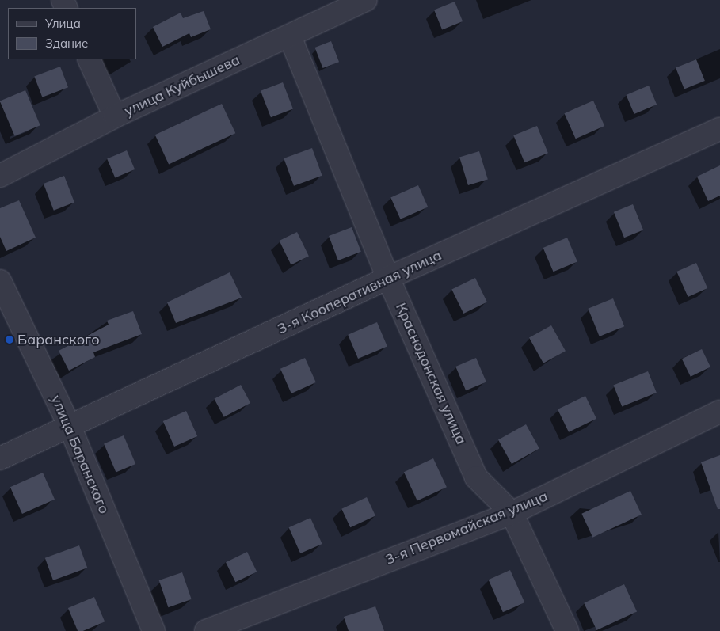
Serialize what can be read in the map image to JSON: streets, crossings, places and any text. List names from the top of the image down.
{
  "streets": {
    "street": [
      "улица Куйбышева",
      "3-я Кооперативная улица",
      "Краснодонская улица",
      "улица Баранского",
      "3-я Первомайская улица"
    ]
  },
  "crossings": [
    ["улица Куйбышева", "Краснодонская улица"],
    ["3-я Кооперативная улица", "Краснодонская улица"],
    ["3-я Кооперативная улица", "улица Баранского"],
    ["Краснодонская улица", "3-я Первомайская улица"]
  ],
  "places": ["Баранского"],
  "legend": ["Улица", "Здание"]
}
